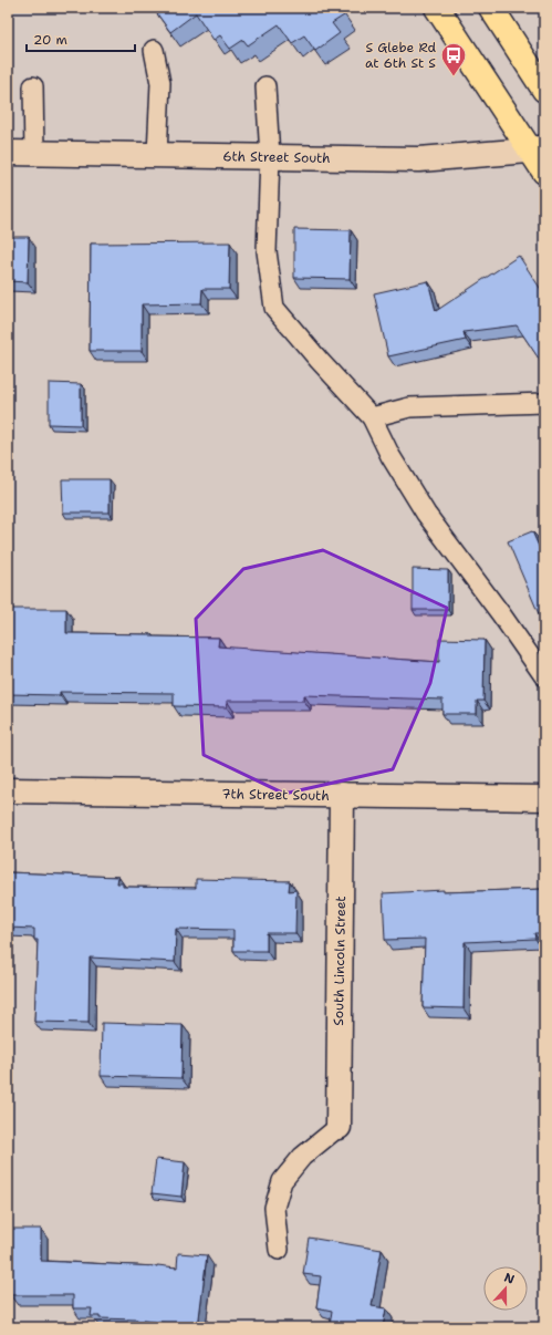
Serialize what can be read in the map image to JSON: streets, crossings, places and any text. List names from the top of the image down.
{
  "streets": {
    "street": ["6th Street South", "7th Street South", "South Lincoln Street"]
  },
  "crossings": [
    ["7th Street South", "South Lincoln Street"]
  ],
  "places": {
    "bus stop": ["S Glebe Rd at 6th St S"]
  },
  "scale_bar": "20 m",
  "north": "top"
}
